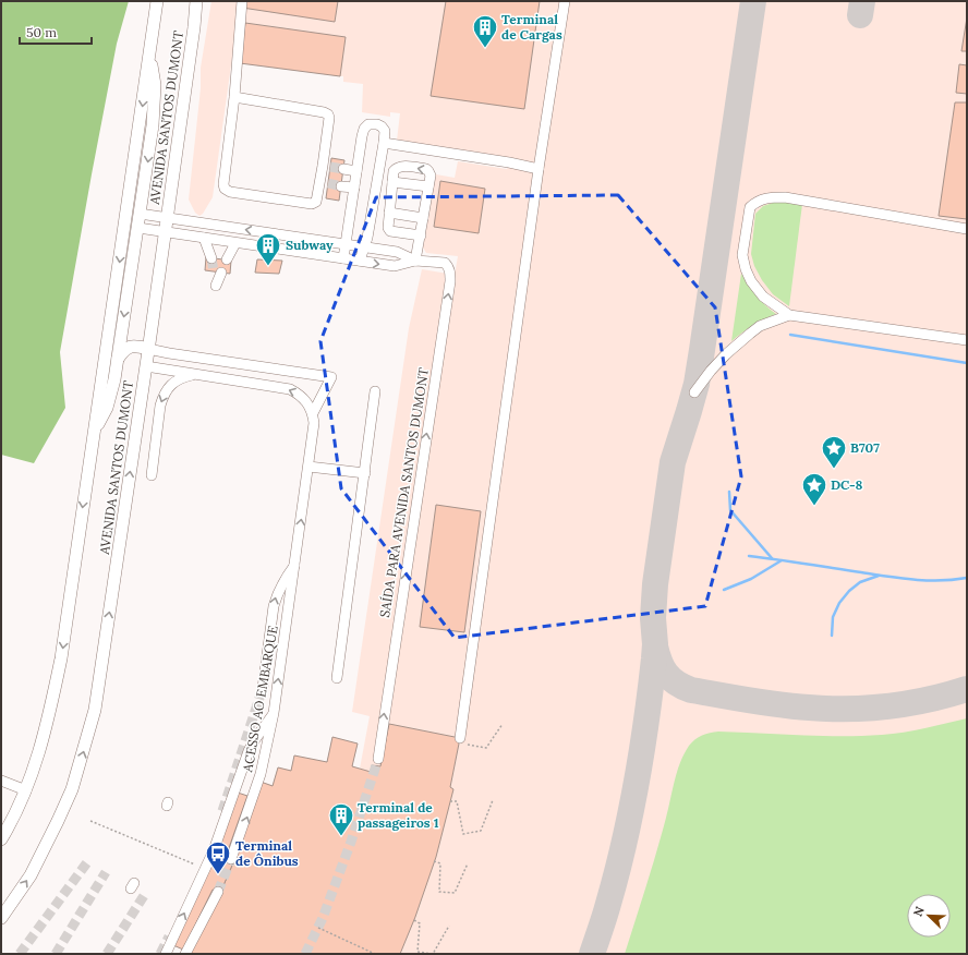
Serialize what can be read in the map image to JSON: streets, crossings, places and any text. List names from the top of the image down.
{
  "streets": {
    "main road": ["AVENIDA SANTOS DUMONT"],
    "street": ["SAÍDA PARA AVENIDA SANTOS DUMONT", "ACESSO AO EMBARQUE"]
  },
  "places": {
    "building": ["Terminal de Cargas", "Subway", "Terminal de passageiros 1"],
    "place": ["B707", "DC-8"],
    "bus stop": ["Terminal de Ônibus"]
  },
  "scale_bar": "50 m",
  "north": "top left"
}
